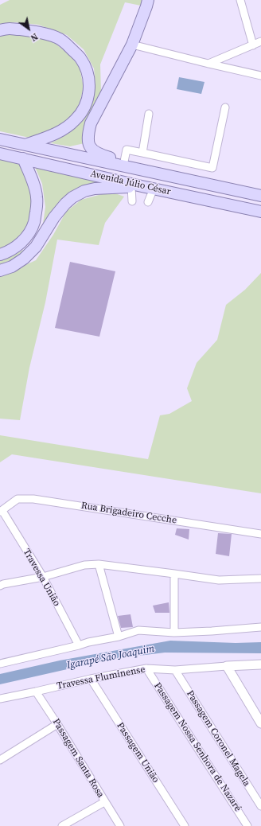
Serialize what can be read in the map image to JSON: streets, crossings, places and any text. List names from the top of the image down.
{
  "streets": {
    "main road": ["Avenida Júlio César"],
    "street": [
      "Rua Brigadeiro Cecche",
      "Travessa União",
      "Travessa Fluminense",
      "Passagem Coronel Magela",
      "Passagem Nossa Senhora de Nazaré",
      "Passagem União",
      "Passagem Santa Rosa"
    ]
  },
  "crossings": [
    ["Rua Brigadeiro Cecche", "Travessa União"],
    ["Travessa Fluminense", "Passagem Coronel Magela"],
    ["Travessa Fluminense", "Passagem Nossa Senhora de Nazaré"],
    ["Travessa Fluminense", "Passagem União"],
    ["Travessa Fluminense", "Passagem Santa Rosa"]
  ],
  "water": ["Igarapé São Joaquim"],
  "north": "bottom right"
}
